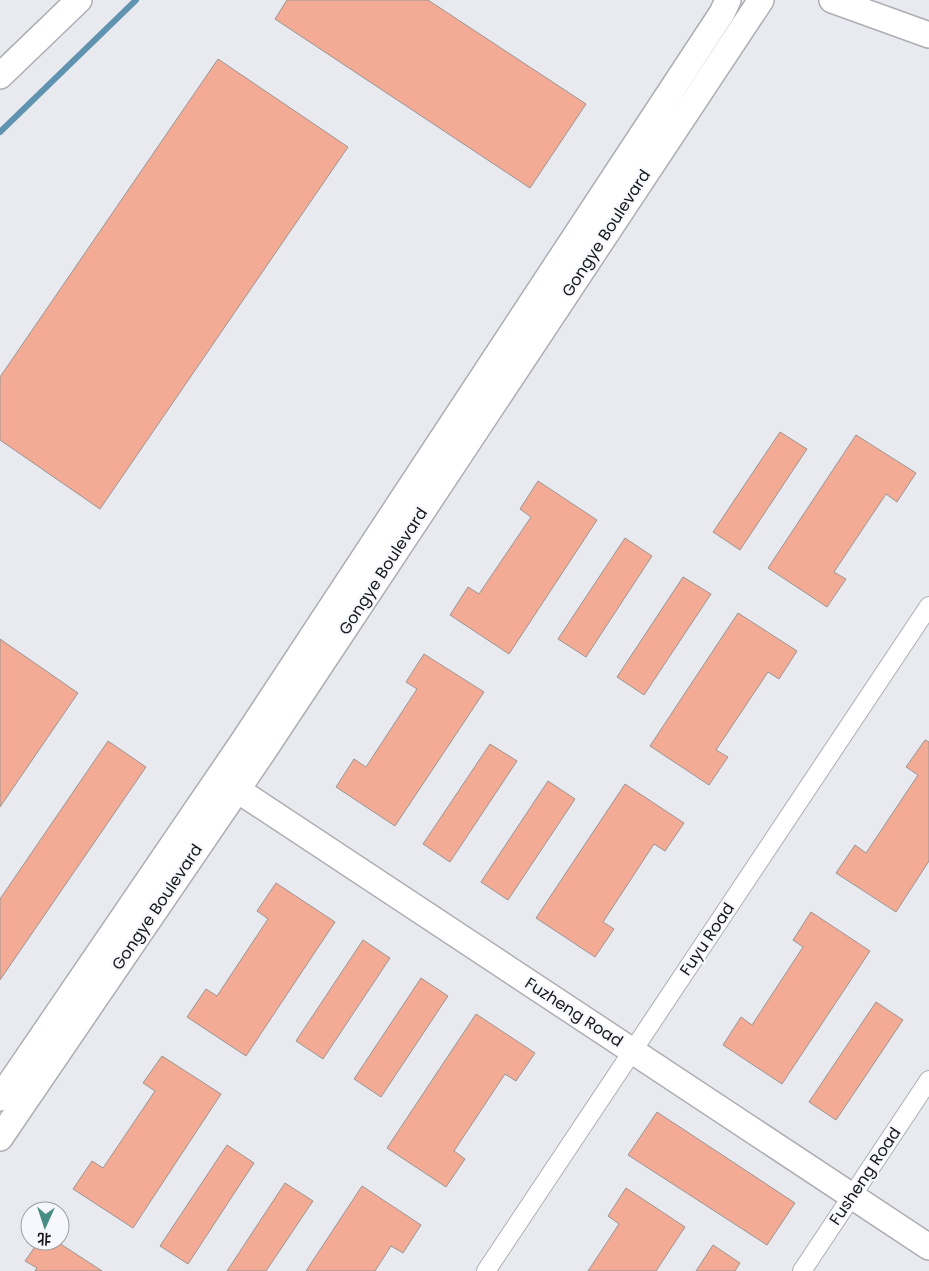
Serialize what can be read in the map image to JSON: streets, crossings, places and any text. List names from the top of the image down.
{
  "streets": {
    "street": [
      "Gongye Boulevard",
      "Fuyu Road",
      "Fuzheng Road",
      "Fusheng Road"
    ]
  },
  "crossings": [
    ["Gongye Boulevard", "Fuzheng Road"],
    ["Fuyu Road", "Fuzheng Road"],
    ["Fuzheng Road", "Fusheng Road"]
  ],
  "north": "bottom"
}
